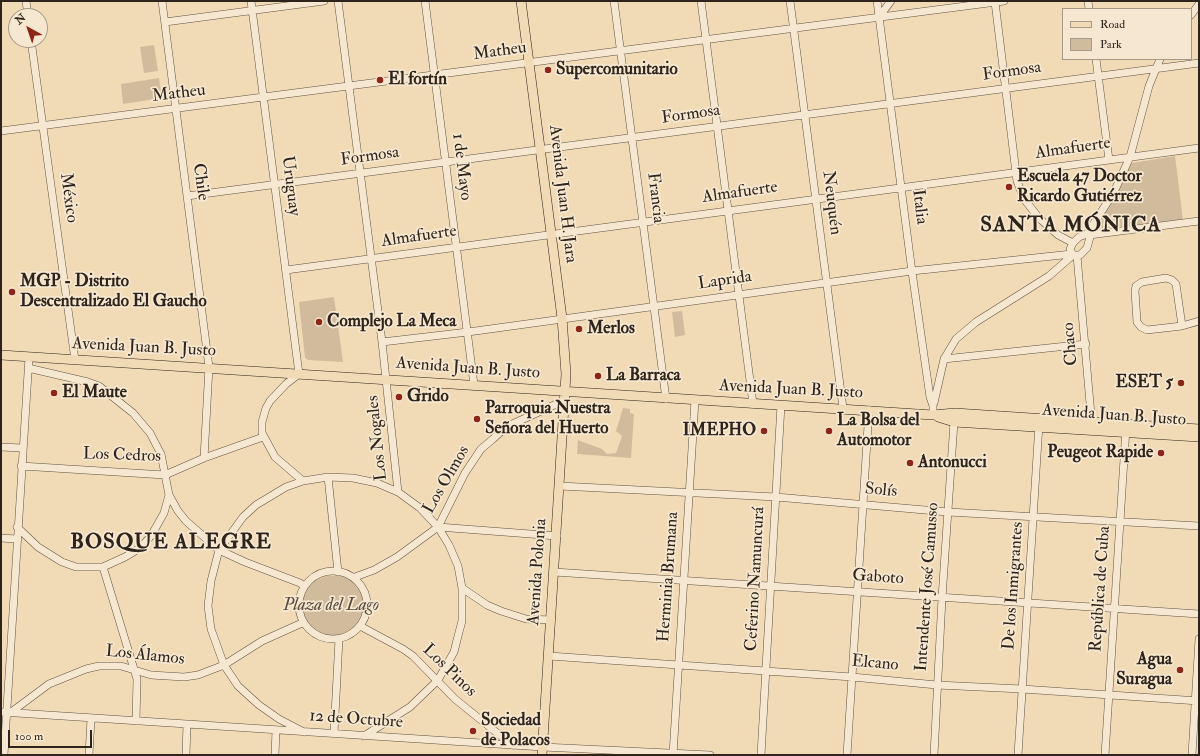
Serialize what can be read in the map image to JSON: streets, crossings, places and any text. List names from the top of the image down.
{
  "streets": {
    "main road": ["Avenida Juan H. Jara", "Avenida Juan B. Justo", "Avenida Polonia"],
    "street": [
      "Matheu",
      "Formosa",
      "Almafuerte",
      "1 de Mayo",
      "Chile",
      "Uruguay",
      "México",
      "Francia",
      "Neuquén",
      "Italia",
      "Laprida",
      "Chaco",
      "Los Nogales",
      "Los Cedros",
      "Los Olmos",
      "Solís",
      "Herminia Brumana",
      "Gaboto",
      "Ceferino Namuncurá",
      "De los Inmigrantes",
      "Intendente José Camusso",
      "República de Cuba",
      "Los Álamos",
      "Elcano",
      "Los Pinos",
      "12 de Octubre"
    ]
  },
  "crossings": [
    ["Matheu", "1 de Mayo"],
    ["Matheu", "Chile"],
    ["Matheu", "Uruguay"],
    ["Matheu", "Avenida Juan H. Jara"],
    ["Matheu", "México"],
    ["Matheu", "Francia"],
    ["Matheu", "Neuquén"],
    ["Matheu", "Italia"],
    ["Matheu", "Los Nogales"],
    ["Formosa", "1 de Mayo"],
    ["Formosa", "Chile"],
    ["Formosa", "Uruguay"],
    ["Formosa", "Avenida Juan H. Jara"],
    ["Formosa", "Francia"],
    ["Formosa", "Neuquén"],
    ["Formosa", "Italia"],
    ["Formosa", "Los Nogales"],
    ["Almafuerte", "1 de Mayo"],
    ["Almafuerte", "Uruguay"],
    ["Almafuerte", "Avenida Juan H. Jara"],
    ["Almafuerte", "Francia"],
    ["Almafuerte", "Neuquén"],
    ["Almafuerte", "Italia"],
    ["Almafuerte", "Los Nogales"],
    ["1 de Mayo", "Laprida"],
    ["1 de Mayo", "Avenida Juan B. Justo"],
    ["Chile", "Avenida Juan B. Justo"],
    ["Chile", "Los Cedros"],
    ["Uruguay", "Avenida Juan B. Justo"],
    ["Avenida Juan H. Jara", "Laprida"],
    ["Avenida Juan H. Jara", "Avenida Juan B. Justo"],
    ["Avenida Juan H. Jara", "Los Olmos"],
    ["Avenida Juan H. Jara", "Avenida Polonia"],
    ["México", "Avenida Juan B. Justo"],
    ["Francia", "Laprida"],
    ["Francia", "Avenida Juan B. Justo"],
    ["Neuquén", "Laprida"],
    ["Neuquén", "Avenida Juan B. Justo"],
    ["Italia", "Laprida"],
    ["Italia", "Avenida Juan B. Justo"],
    ["Laprida", "Chaco"],
    ["Laprida", "Los Nogales"],
    ["Chaco", "Avenida Juan B. Justo"],
    ["Avenida Juan B. Justo", "Los Nogales"],
    ["Avenida Juan B. Justo", "Los Olmos"],
    ["Avenida Juan B. Justo", "Avenida Polonia"],
    ["Avenida Juan B. Justo", "Herminia Brumana"],
    ["Avenida Juan B. Justo", "Ceferino Namuncurá"],
    ["Avenida Juan B. Justo", "De los Inmigrantes"],
    ["Avenida Juan B. Justo", "Intendente José Camusso"],
    ["Avenida Juan B. Justo", "República de Cuba"],
    ["Los Olmos", "Avenida Polonia"],
    ["Los Olmos", "Los Álamos"],
    ["Los Olmos", "Los Pinos"],
    ["Solís", "Avenida Polonia"],
    ["Solís", "Herminia Brumana"],
    ["Solís", "Ceferino Namuncurá"],
    ["Solís", "De los Inmigrantes"],
    ["Solís", "Intendente José Camusso"],
    ["Solís", "República de Cuba"],
    ["Avenida Polonia", "Gaboto"],
    ["Avenida Polonia", "Elcano"],
    ["Avenida Polonia", "12 de Octubre"],
    ["Herminia Brumana", "Gaboto"],
    ["Herminia Brumana", "Elcano"],
    ["Herminia Brumana", "12 de Octubre"],
    ["Gaboto", "Ceferino Namuncurá"],
    ["Gaboto", "De los Inmigrantes"],
    ["Gaboto", "Intendente José Camusso"],
    ["Gaboto", "República de Cuba"],
    ["Ceferino Namuncurá", "Elcano"],
    ["De los Inmigrantes", "Elcano"],
    ["Intendente José Camusso", "Elcano"],
    ["República de Cuba", "Elcano"],
    ["Los Álamos", "Los Pinos"],
    ["Los Álamos", "12 de Octubre"],
    ["Los Pinos", "12 de Octubre"]
  ],
  "districts": ["SANTA MÓNICA", "BOSQUE ALEGRE"],
  "parks": ["Plaza del Lago"],
  "places": [
    "Supercomunitario",
    "El fortín",
    "Escuela 47 Doctor Ricardo Gutiérrez",
    "MGP - Distrito Descentralizado El Gaucho",
    "Complejo La Meca",
    "Merlos",
    "La Barraca",
    "ESET 5",
    "El Maute",
    "Grido",
    "Parroquia Nuestra Señora del Huerto",
    "IMEPHO",
    "La Bolsa del Automotor",
    "Peugeot Rapide",
    "Antonucci",
    "Agua Suragua",
    "Sociedad de Polacos"
  ],
  "legend": ["Road", "Park"],
  "scale_bar": "100 m",
  "north": "top left"
}
